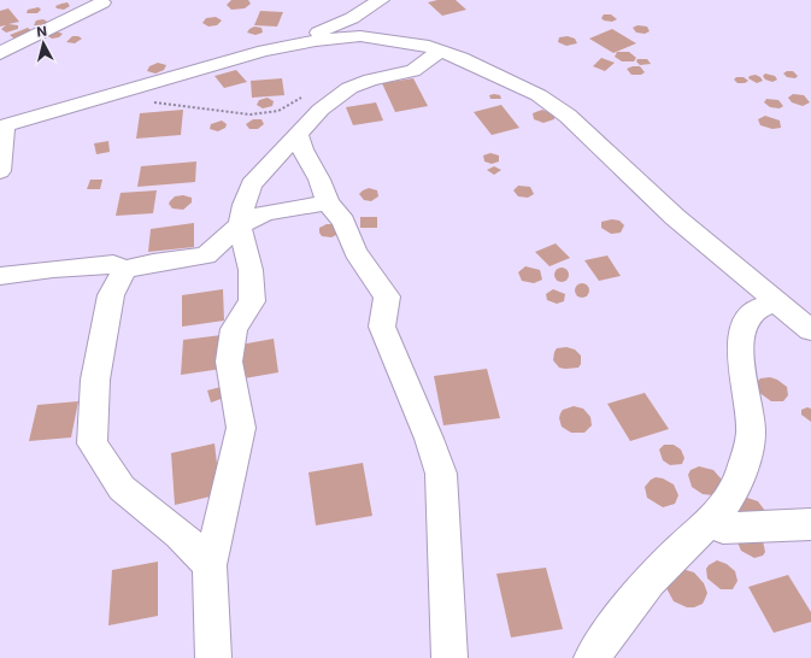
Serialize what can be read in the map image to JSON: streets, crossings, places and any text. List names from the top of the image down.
{
  "north": "top"
}
